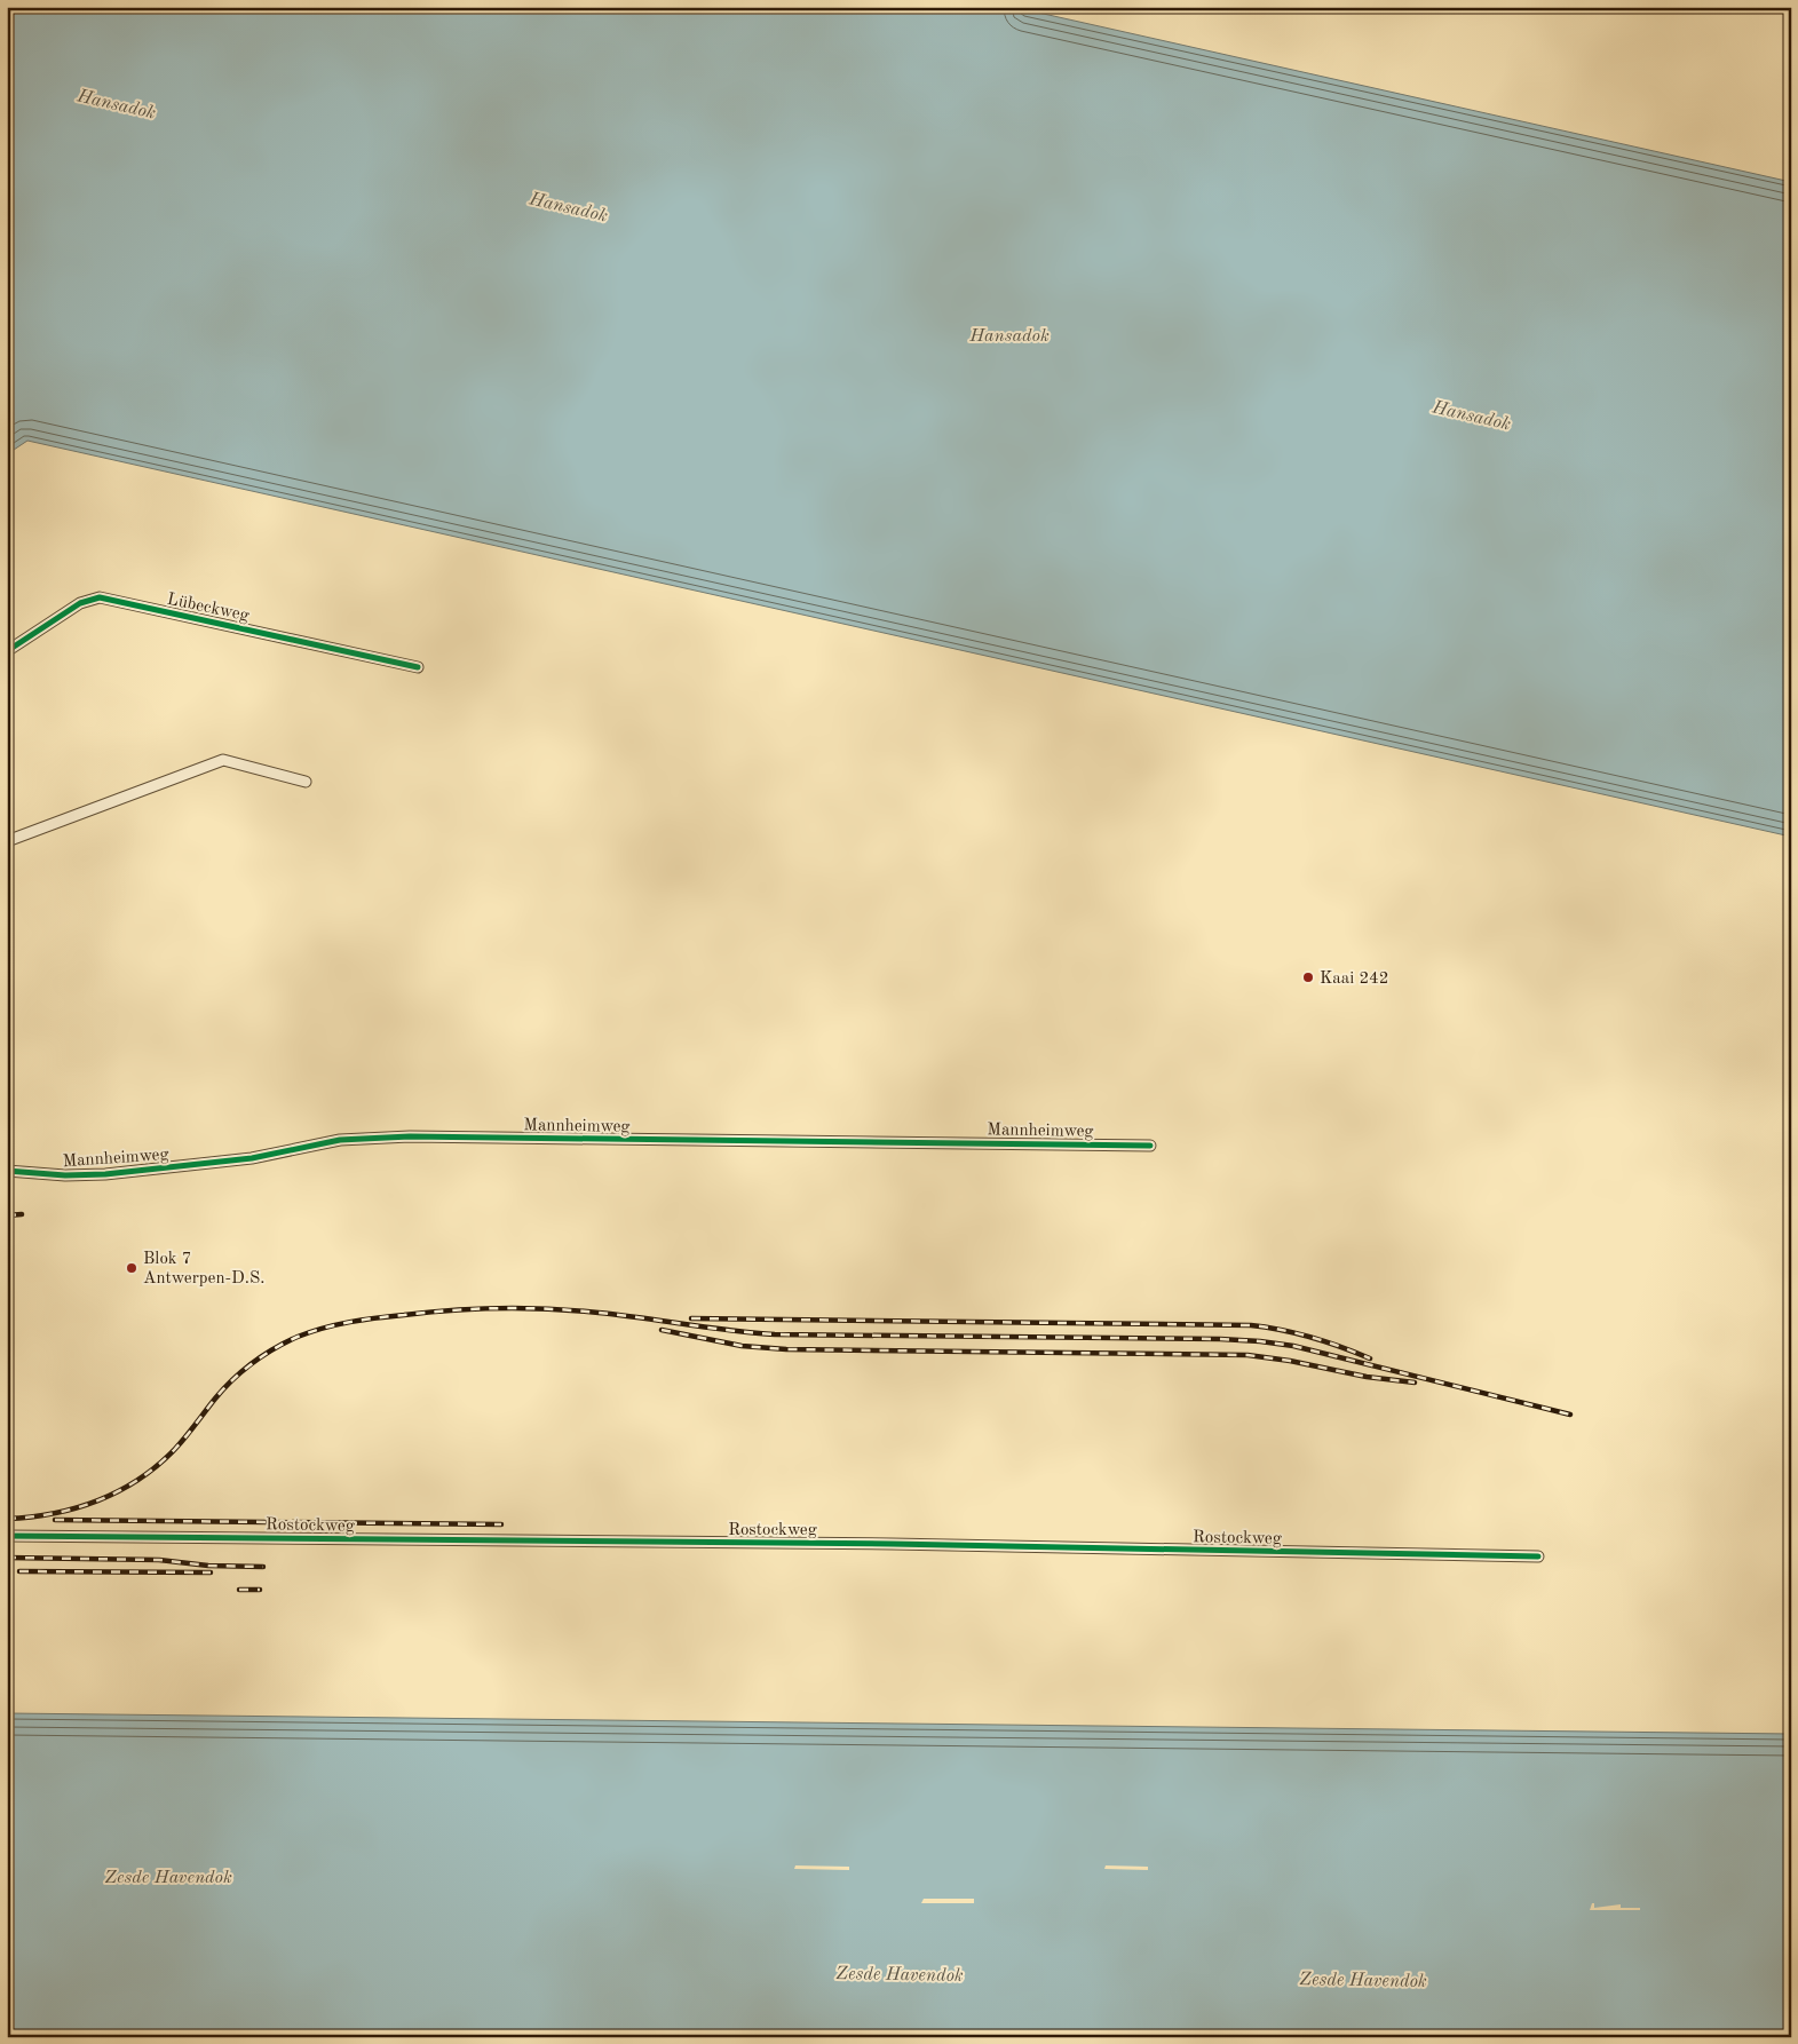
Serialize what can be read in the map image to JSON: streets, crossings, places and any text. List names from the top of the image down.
{
  "streets": {
    "street": ["Lübeckweg", "Mannheimweg", "Rostockweg"]
  },
  "water": ["Hansadok", "Zesde Havendok"],
  "places": ["Kaai 242", "Blok 7 Antwerpen-D.S."]
}
